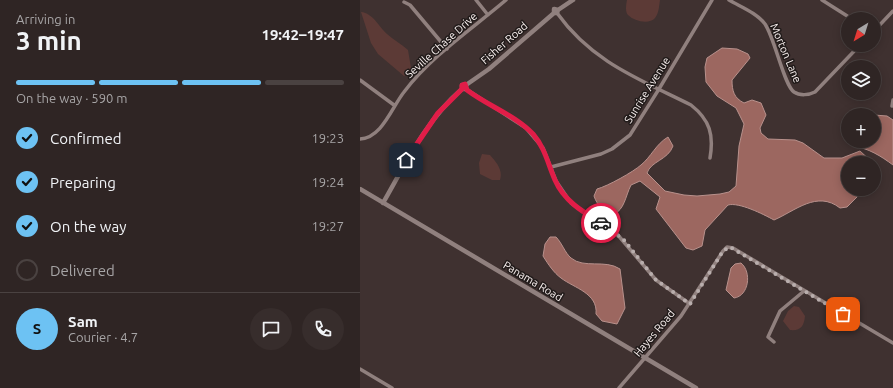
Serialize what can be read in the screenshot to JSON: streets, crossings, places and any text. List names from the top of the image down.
{
  "streets": {
    "street": [
      "Fisher Road",
      "Seville Chase Drive",
      "Morton Lane",
      "Sunrise Avenue",
      "Panama Road",
      "Hayes Road"
    ]
  },
  "crossings": [
    ["Fisher Road", "Panama Road"],
    ["Panama Road", "Hayes Road"]
  ],
  "north": "bottom left",
  "page": {
    "heading": ["3 min", "Arriving in", "19:42–19:47"],
    "panel": ["Sam", "Courier · 4.7"],
    "map_buttons": ["+", "−"],
    "bar": "On the way · 590 m",
    "list": [
      ["Confirmed", "19:23"],
      ["Preparing", "19:24"],
      ["On the way", "19:27"],
      "Delivered"
    ],
    "round": "S"
  }
}
